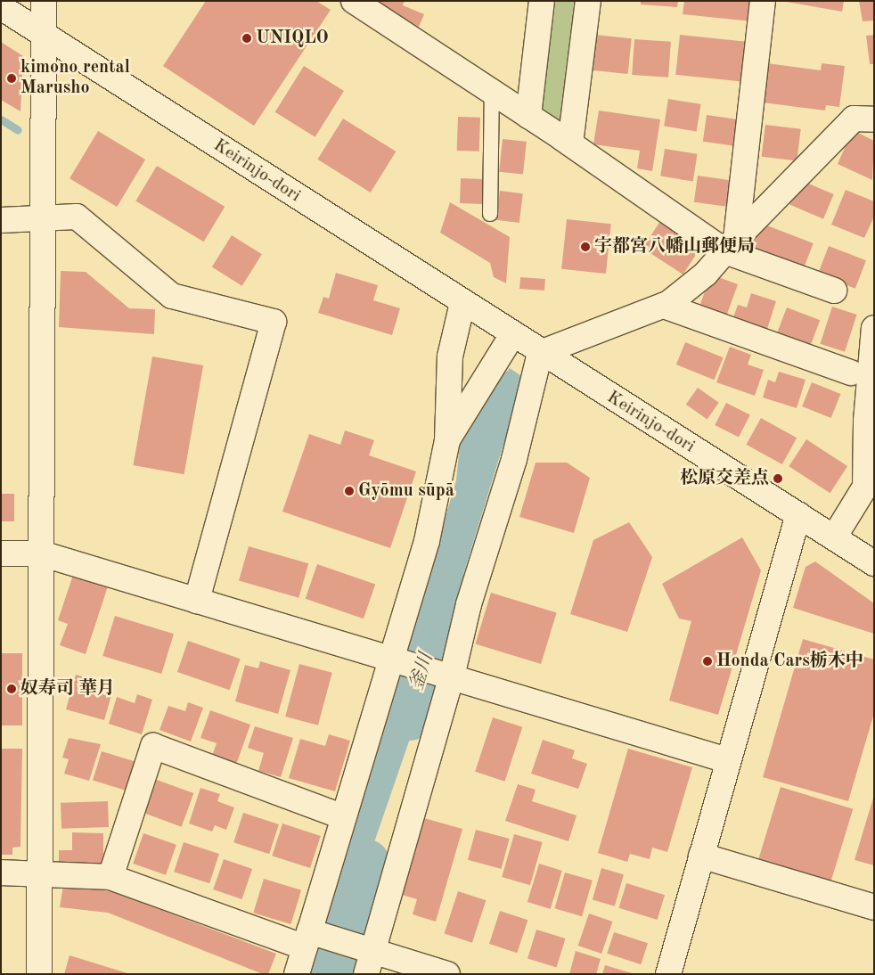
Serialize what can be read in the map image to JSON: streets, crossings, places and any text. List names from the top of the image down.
{
  "streets": {
    "street": ["Keirinjo-dori"]
  },
  "water": ["釜川"],
  "places": [
    "UNIQLO",
    "kimono rental Marusho",
    "宇都宮八幡山郵便局",
    "松原交差点",
    "Gyōmu sūpā",
    "Honda Cars栃木中",
    "奴寿司 華月"
  ]
}
